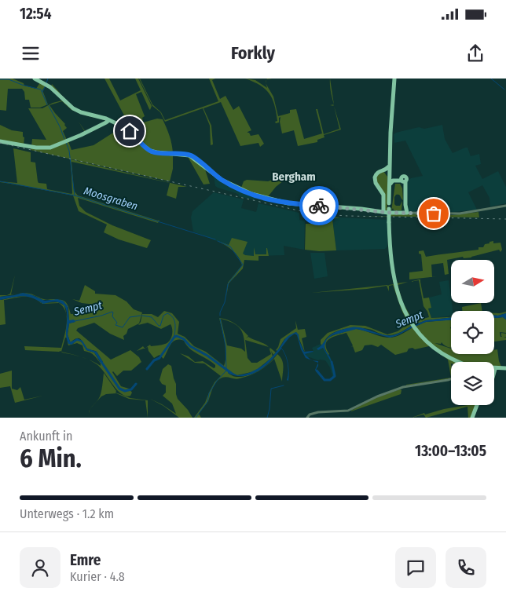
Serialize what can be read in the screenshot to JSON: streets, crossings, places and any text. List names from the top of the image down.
{
  "districts": ["Bergham"],
  "water": ["Moosgraben", "Sempt"],
  "north": "right",
  "page": {
    "status": "12:54",
    "header": "Forkly",
    "heading": ["6 Min.", "Ankunft in", "13:00–13:05"],
    "panel": ["Emre", "Kurier · 4.8"],
    "bar": "Unterwegs · 1.2 km"
  }
}
